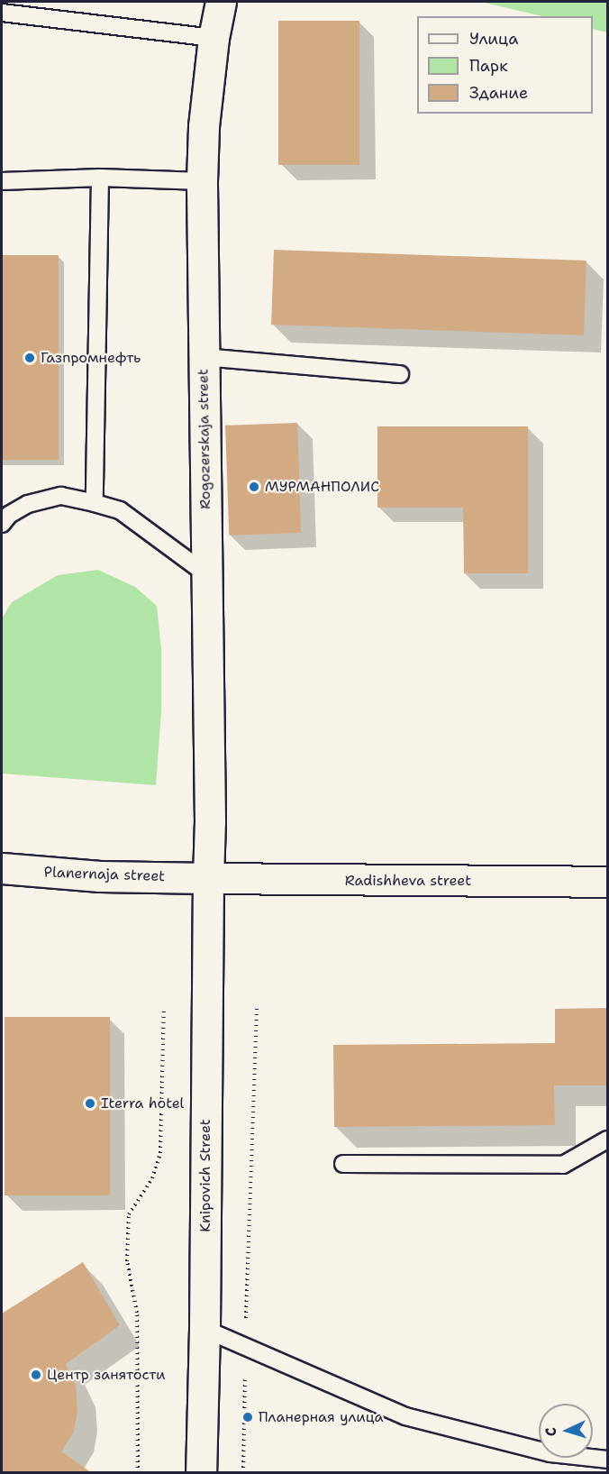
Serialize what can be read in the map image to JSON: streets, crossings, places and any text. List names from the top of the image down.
{
  "streets": {
    "street": [
      "Rogozerskaja street",
      "Planernaja street",
      "Radishheva street",
      "Knipovich Street"
    ]
  },
  "crossings": [
    ["Rogozerskaja street", "Planernaja street"],
    ["Rogozerskaja street", "Radishheva street"],
    ["Rogozerskaja street", "Knipovich Street"],
    ["Planernaja street", "Radishheva street"],
    ["Planernaja street", "Knipovich Street"],
    ["Radishheva street", "Knipovich Street"]
  ],
  "places": [
    "Газпромнефть",
    "МУРМАНПОЛИС",
    "Iterra hotel",
    "Центр занятости",
    "Планерная улица"
  ],
  "legend": ["Улица", "Парк", "Здание"],
  "north": "left"
}
